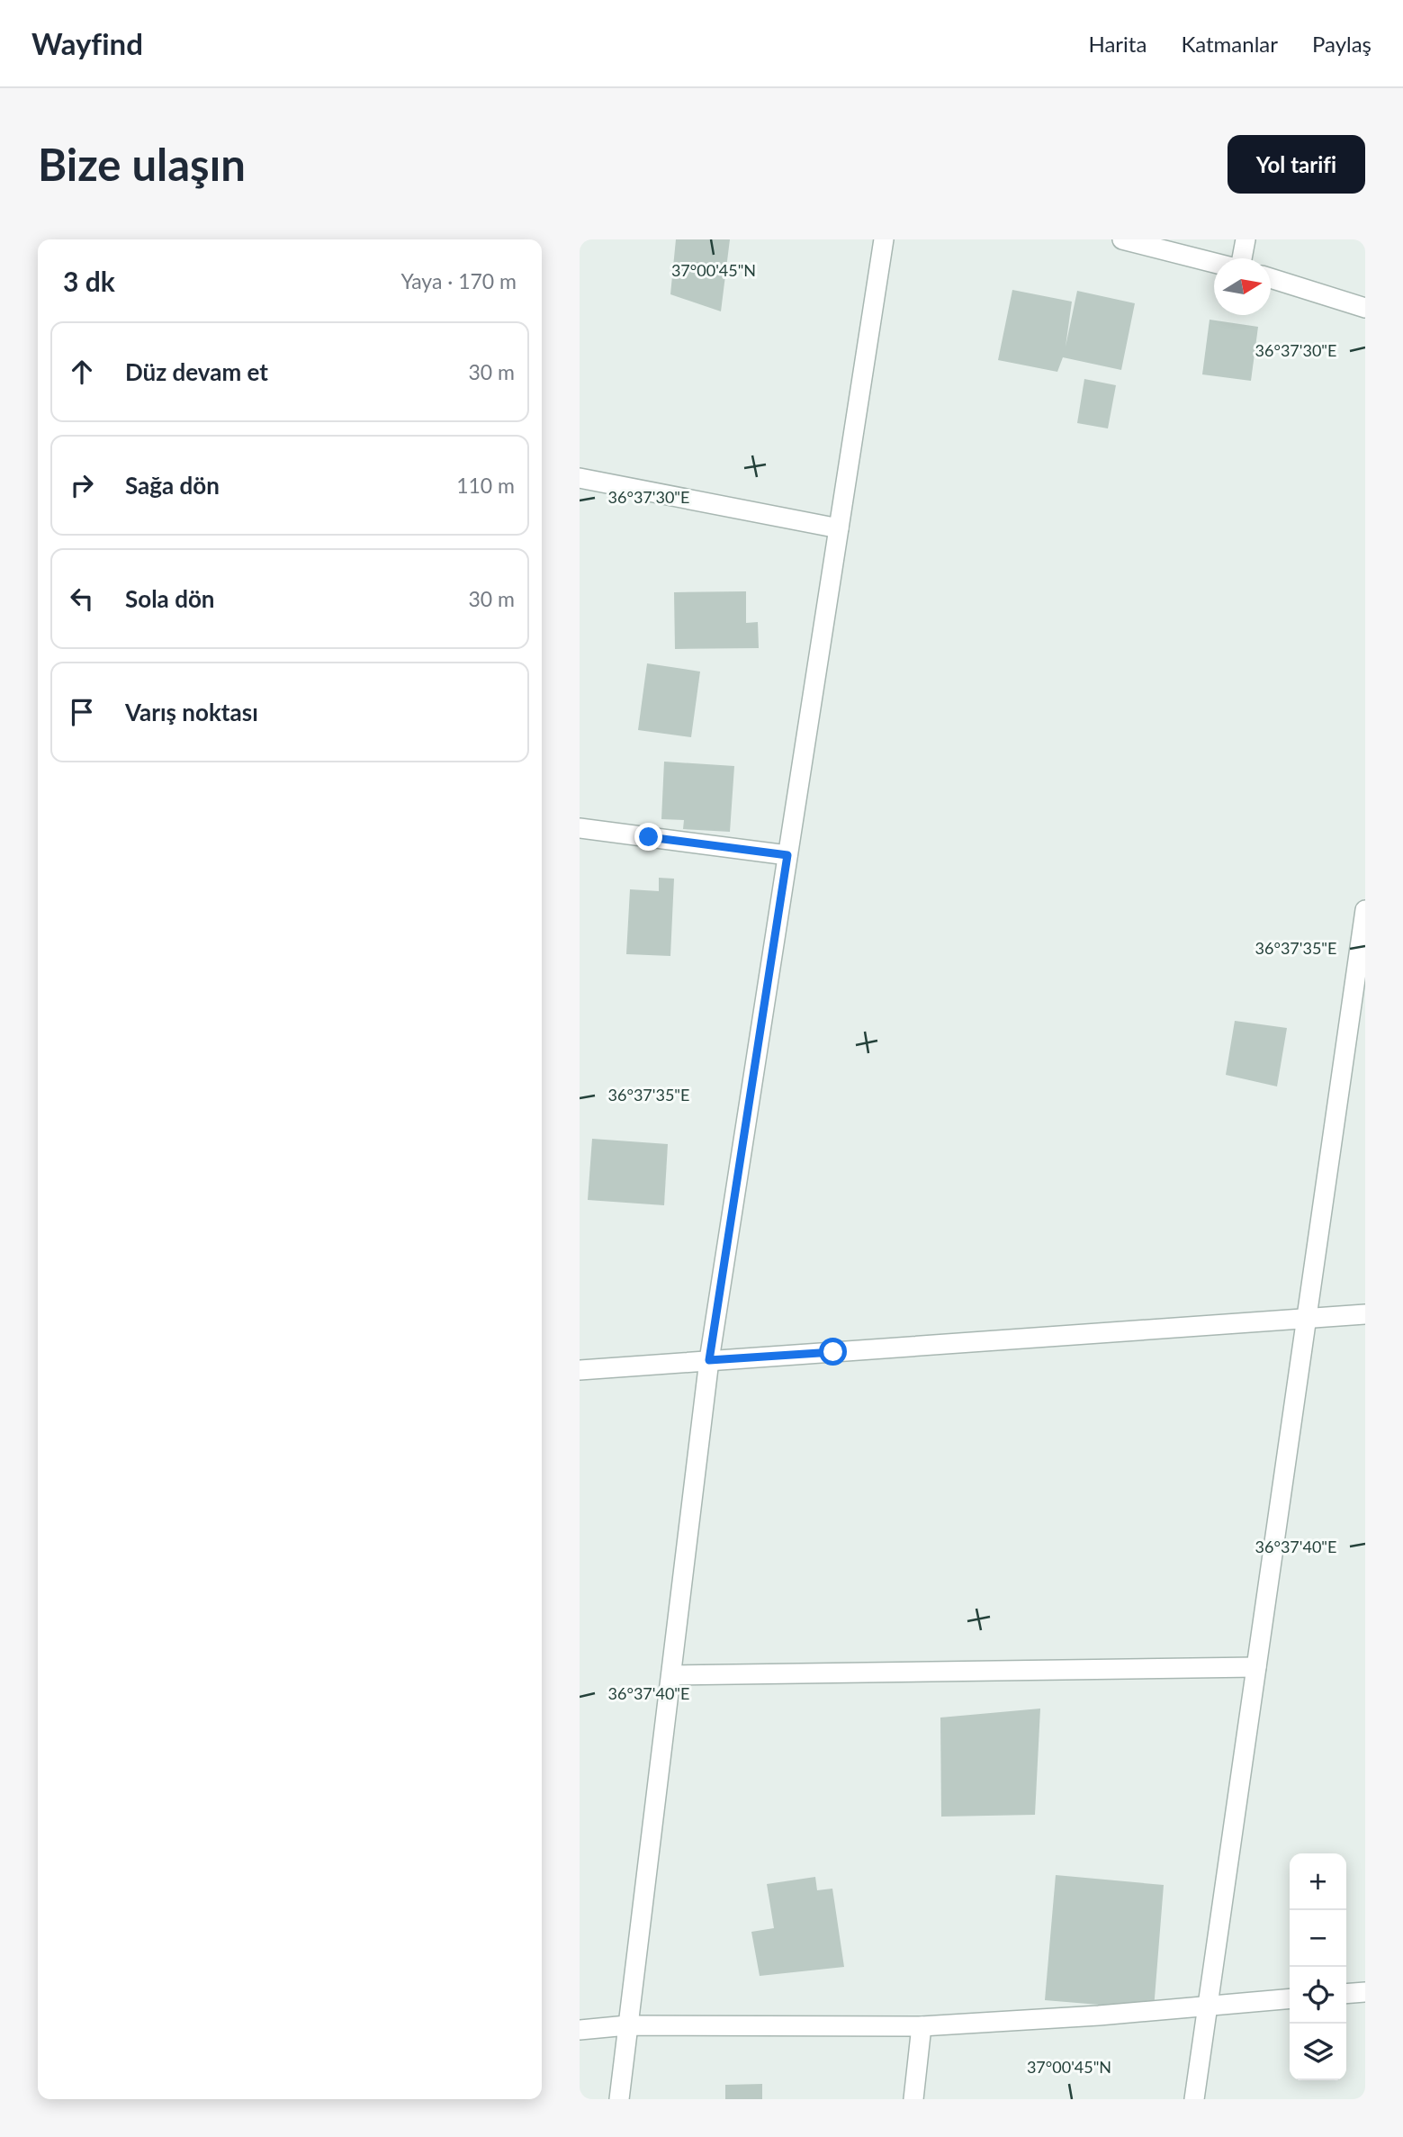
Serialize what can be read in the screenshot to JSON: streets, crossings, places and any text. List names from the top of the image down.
{
  "north": "right",
  "page": {
    "header": "Wayfind",
    "nav": ["Harita", "Katmanlar", "Paylaş"],
    "buttons": "Yol tarifi",
    "title": "Bize ulaşın",
    "heading": ["3 dk", "Yaya · 170 m"],
    "list": [
      ["Düz devam et", "30 m"],
      ["Sağa dön", "110 m"],
      ["Sola dön", "30 m"],
      "Varış noktası"
    ],
    "map_buttons": ["+", "−"]
  },
  "coordinates": [
    "37°00'45\"N",
    "36°37'30\"E",
    "36°37'35\"E",
    "36°37'40\"E"
  ]
}
